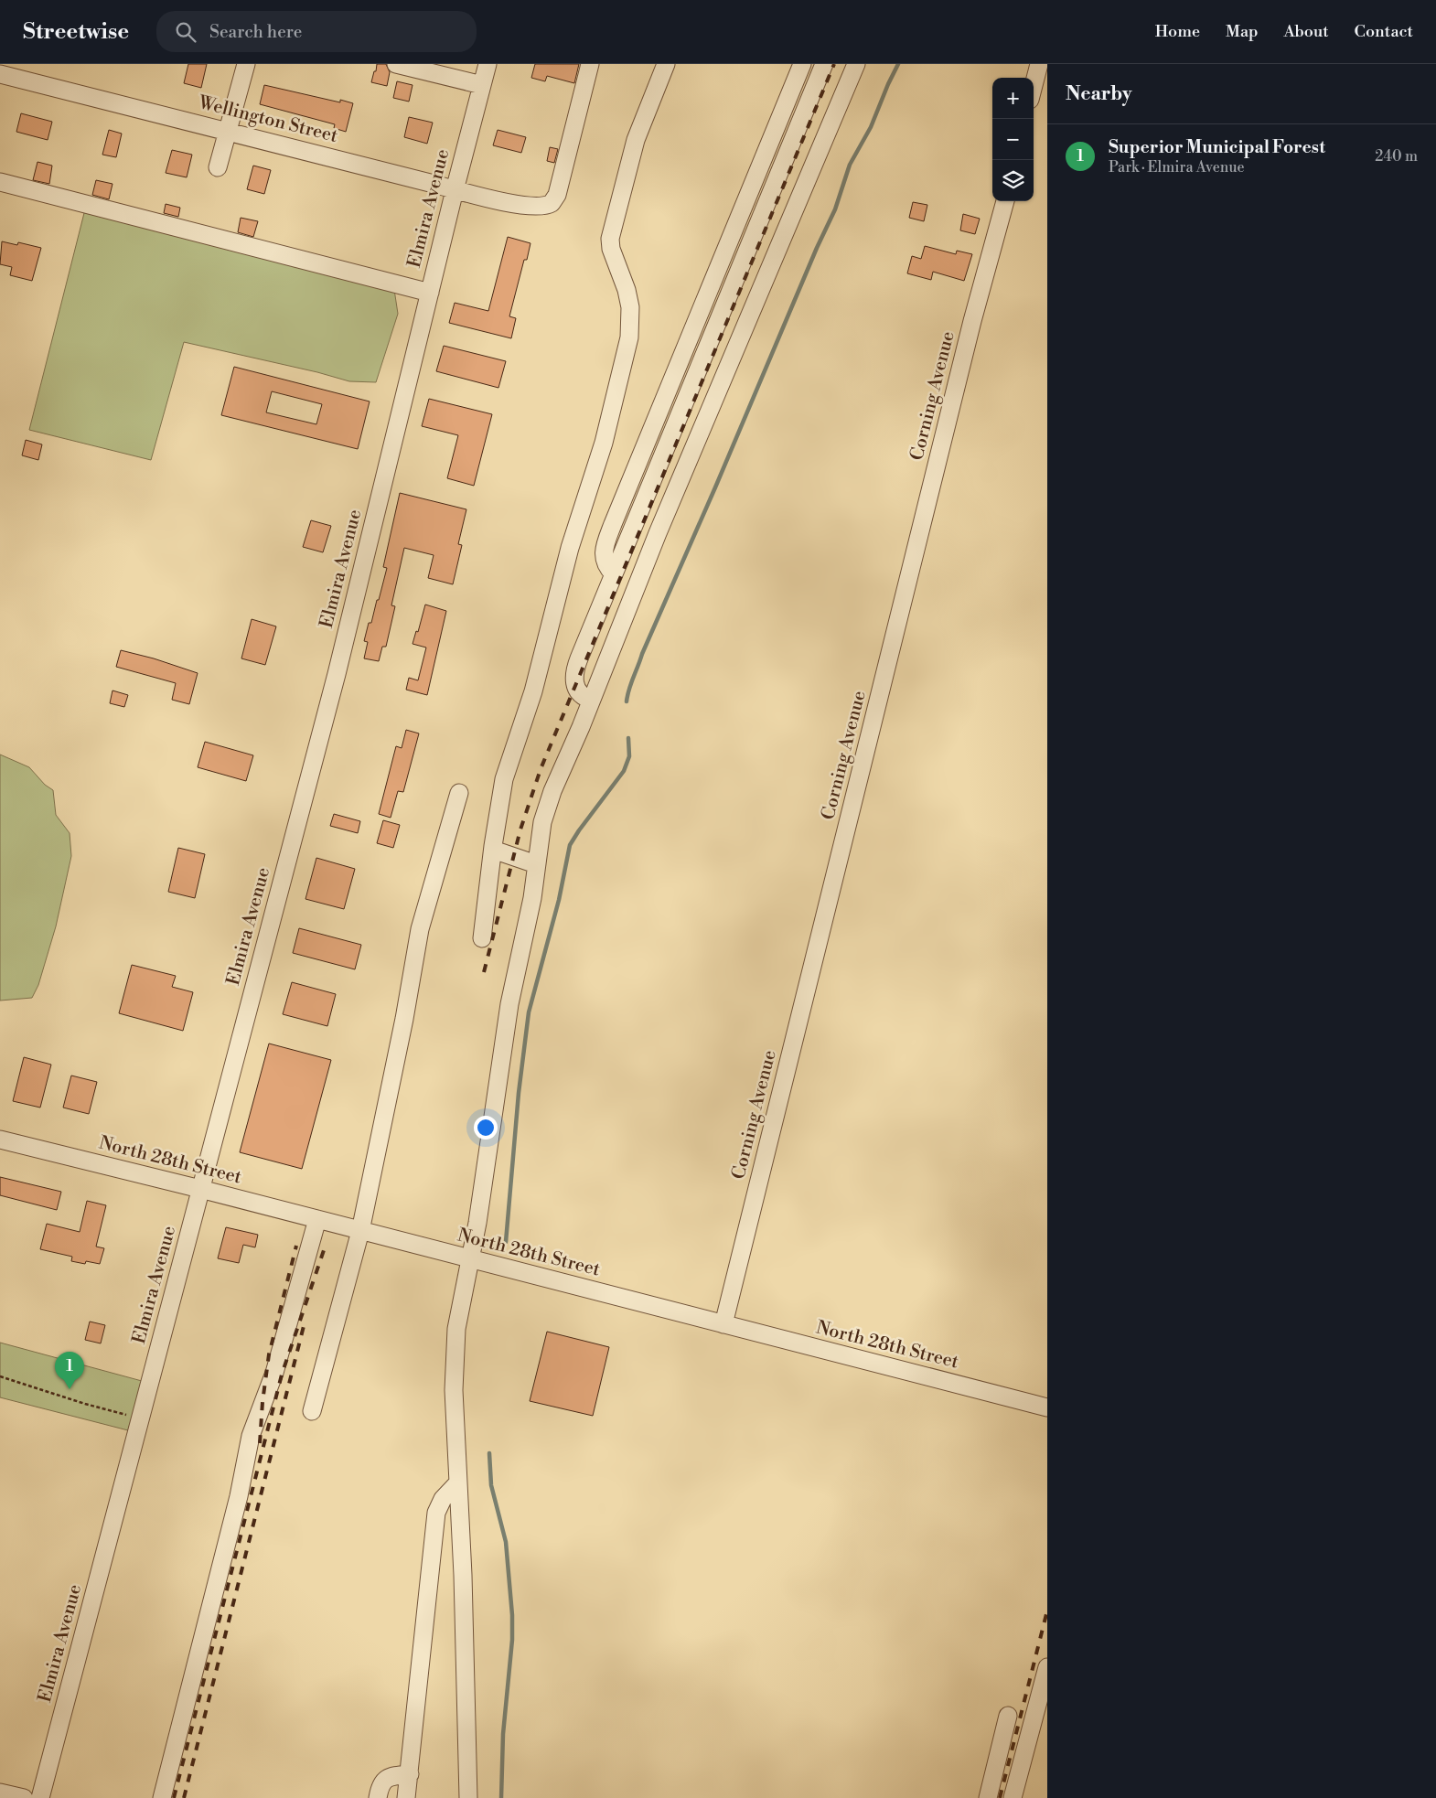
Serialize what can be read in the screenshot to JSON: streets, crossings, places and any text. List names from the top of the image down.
{
  "streets": {
    "street": [
      "Wellington Street",
      "Elmira Avenue",
      "Corning Avenue",
      "North 28th Street"
    ]
  },
  "crossings": [
    ["Wellington Street", "Elmira Avenue"],
    ["Elmira Avenue", "North 28th Street"],
    ["Corning Avenue", "North 28th Street"]
  ],
  "page": {
    "header": "Streetwise",
    "search": "Search here",
    "nav": [
      "Home",
      "Map",
      "About",
      "Contact"
    ],
    "heading": "Nearby",
    "map_buttons": ["+", "−"],
    "list": [
      {
        "mark": "1",
        "name": "Superior Municipal Forest",
        "note": "Park · Elmira Avenue",
        "value": "240 m"
      }
    ],
    "pins": "1"
  }
}
